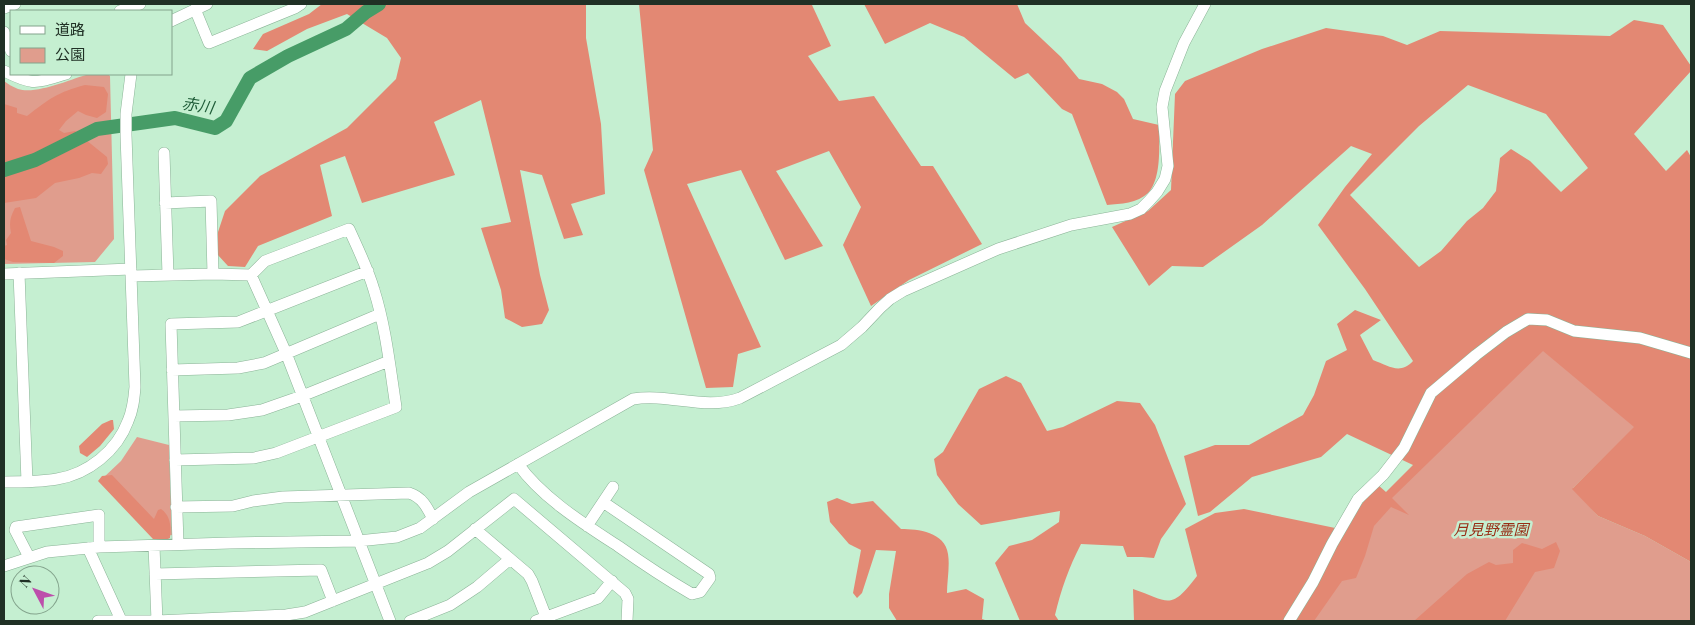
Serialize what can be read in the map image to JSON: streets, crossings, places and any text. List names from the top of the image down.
{
  "water": ["赤川"],
  "parks": ["月見野霊園"],
  "legend": ["道路", "公園"],
  "north": "top left"
}
